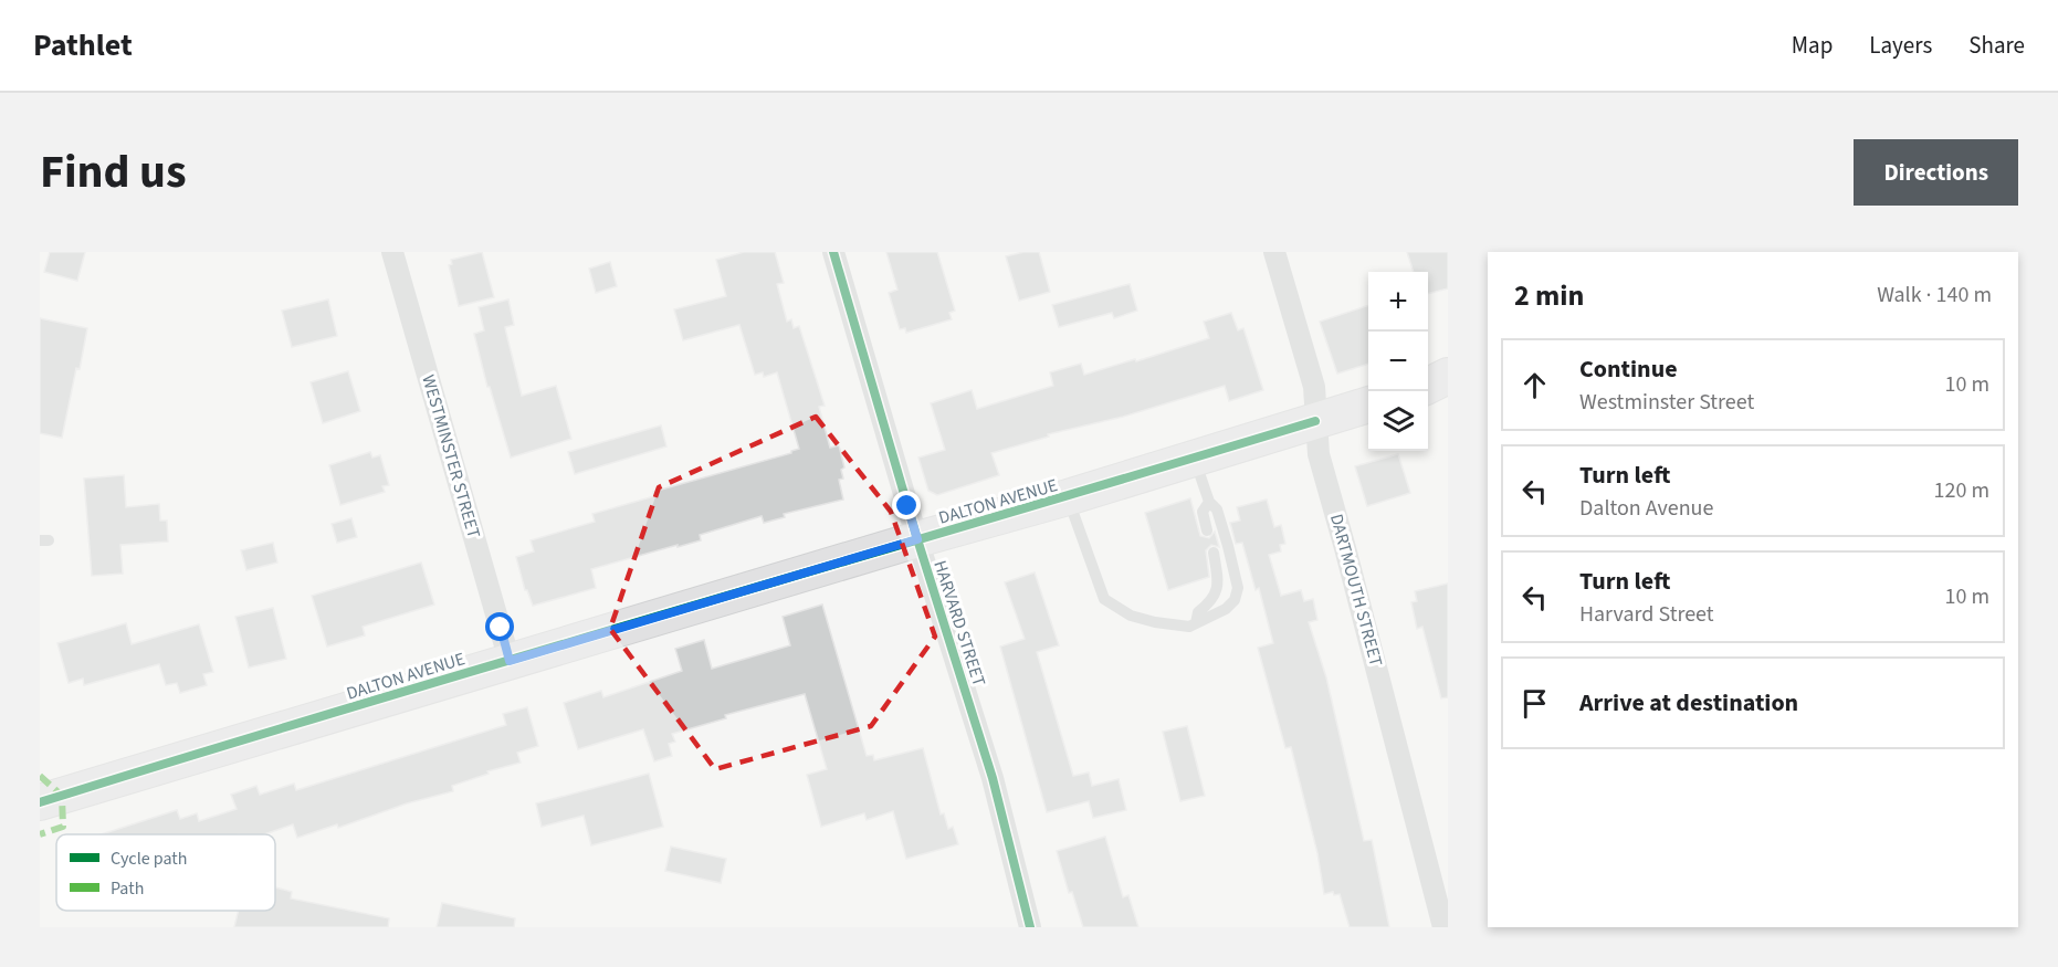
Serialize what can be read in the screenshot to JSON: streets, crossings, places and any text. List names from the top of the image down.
{
  "streets": {
    "main road": ["DALTON AVENUE"],
    "street": ["WESTMINSTER STREET", "DARTMOUTH STREET", "HARVARD STREET"]
  },
  "crossings": [
    ["WESTMINSTER STREET", "DALTON AVENUE"],
    ["DALTON AVENUE", "DARTMOUTH STREET"],
    ["DALTON AVENUE", "HARVARD STREET"]
  ],
  "legend": ["Cycle path", "Path"],
  "page": {
    "header": "Pathlet",
    "nav": ["Map", "Layers", "Share"],
    "title": "Find us",
    "buttons": "Directions",
    "heading": ["2 min", "Walk · 140 m"],
    "map_buttons": ["+", "−"],
    "list": [
      ["Continue", "Westminster Street", "10 m"],
      ["Turn left", "Dalton Avenue", "120 m"],
      ["Turn left", "Harvard Street", "10 m"],
      "Arrive at destination"
    ]
  }
}
